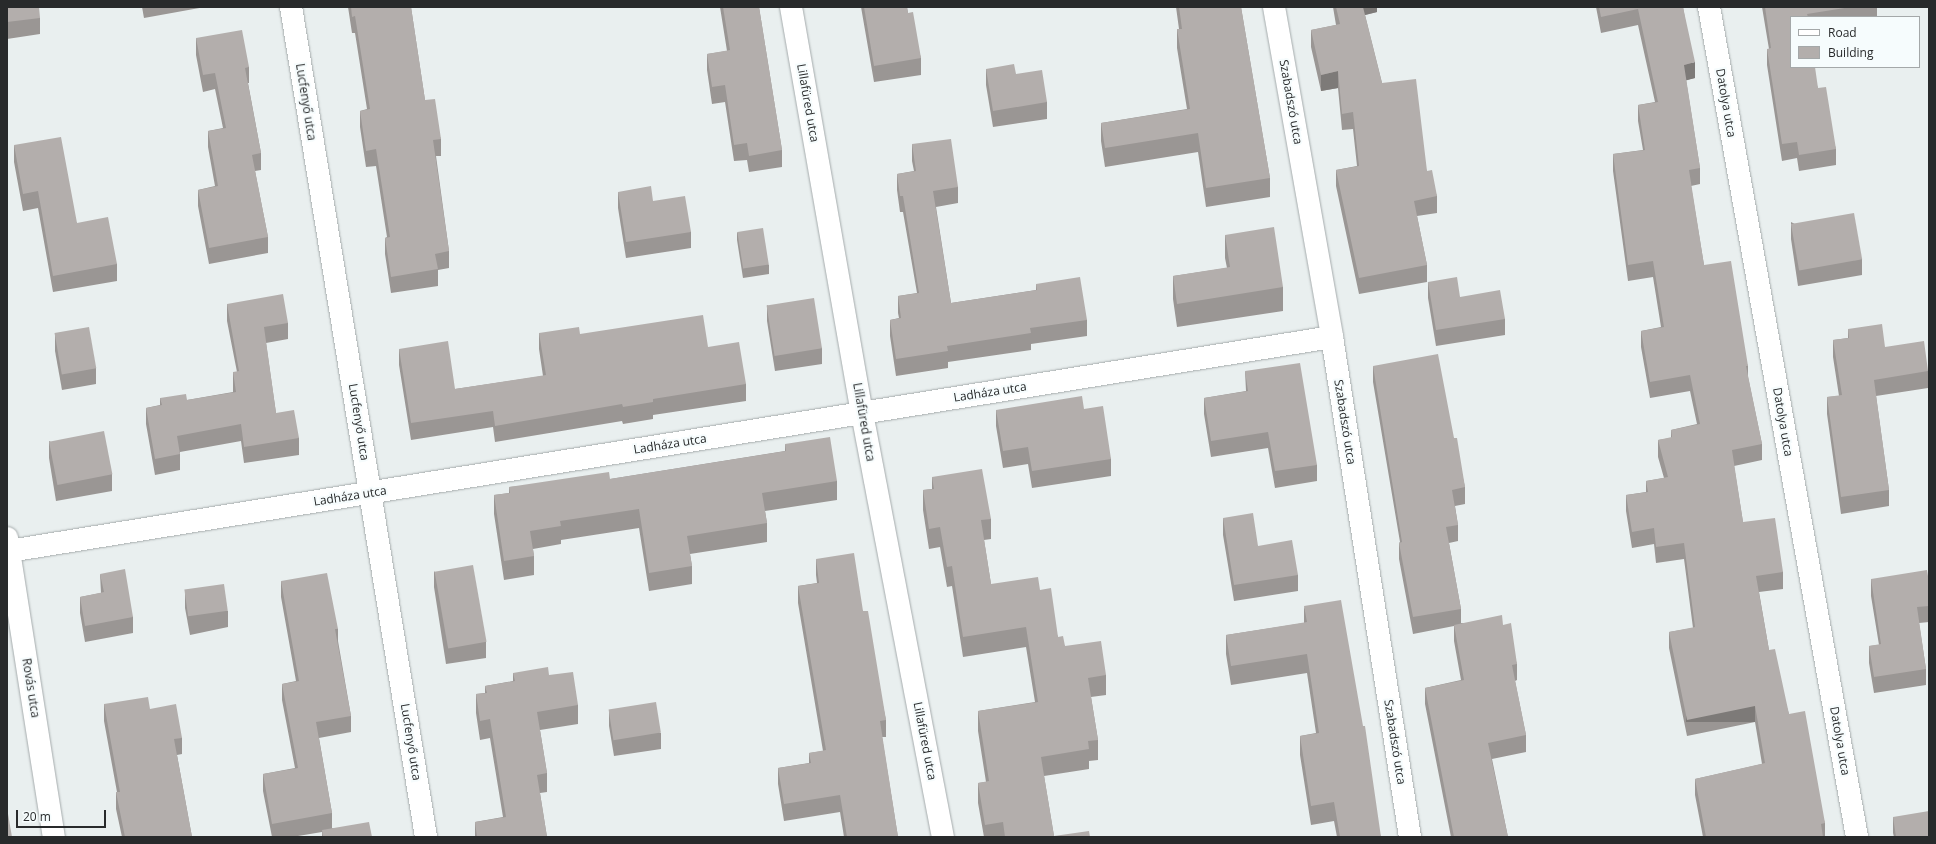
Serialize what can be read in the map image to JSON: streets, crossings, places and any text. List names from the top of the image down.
{
  "streets": {
    "street": [
      "Lucfenyő utca",
      "Szabadszó utca",
      "Lillafüred utca",
      "Datolya utca",
      "Ladháza utca",
      "Rovás utca"
    ]
  },
  "crossings": [
    ["Lucfenyő utca", "Ladháza utca"],
    ["Szabadszó utca", "Ladháza utca"],
    ["Lillafüred utca", "Ladháza utca"],
    ["Ladháza utca", "Rovás utca"]
  ],
  "legend": ["Road", "Building"],
  "scale_bar": "20 m"
}
